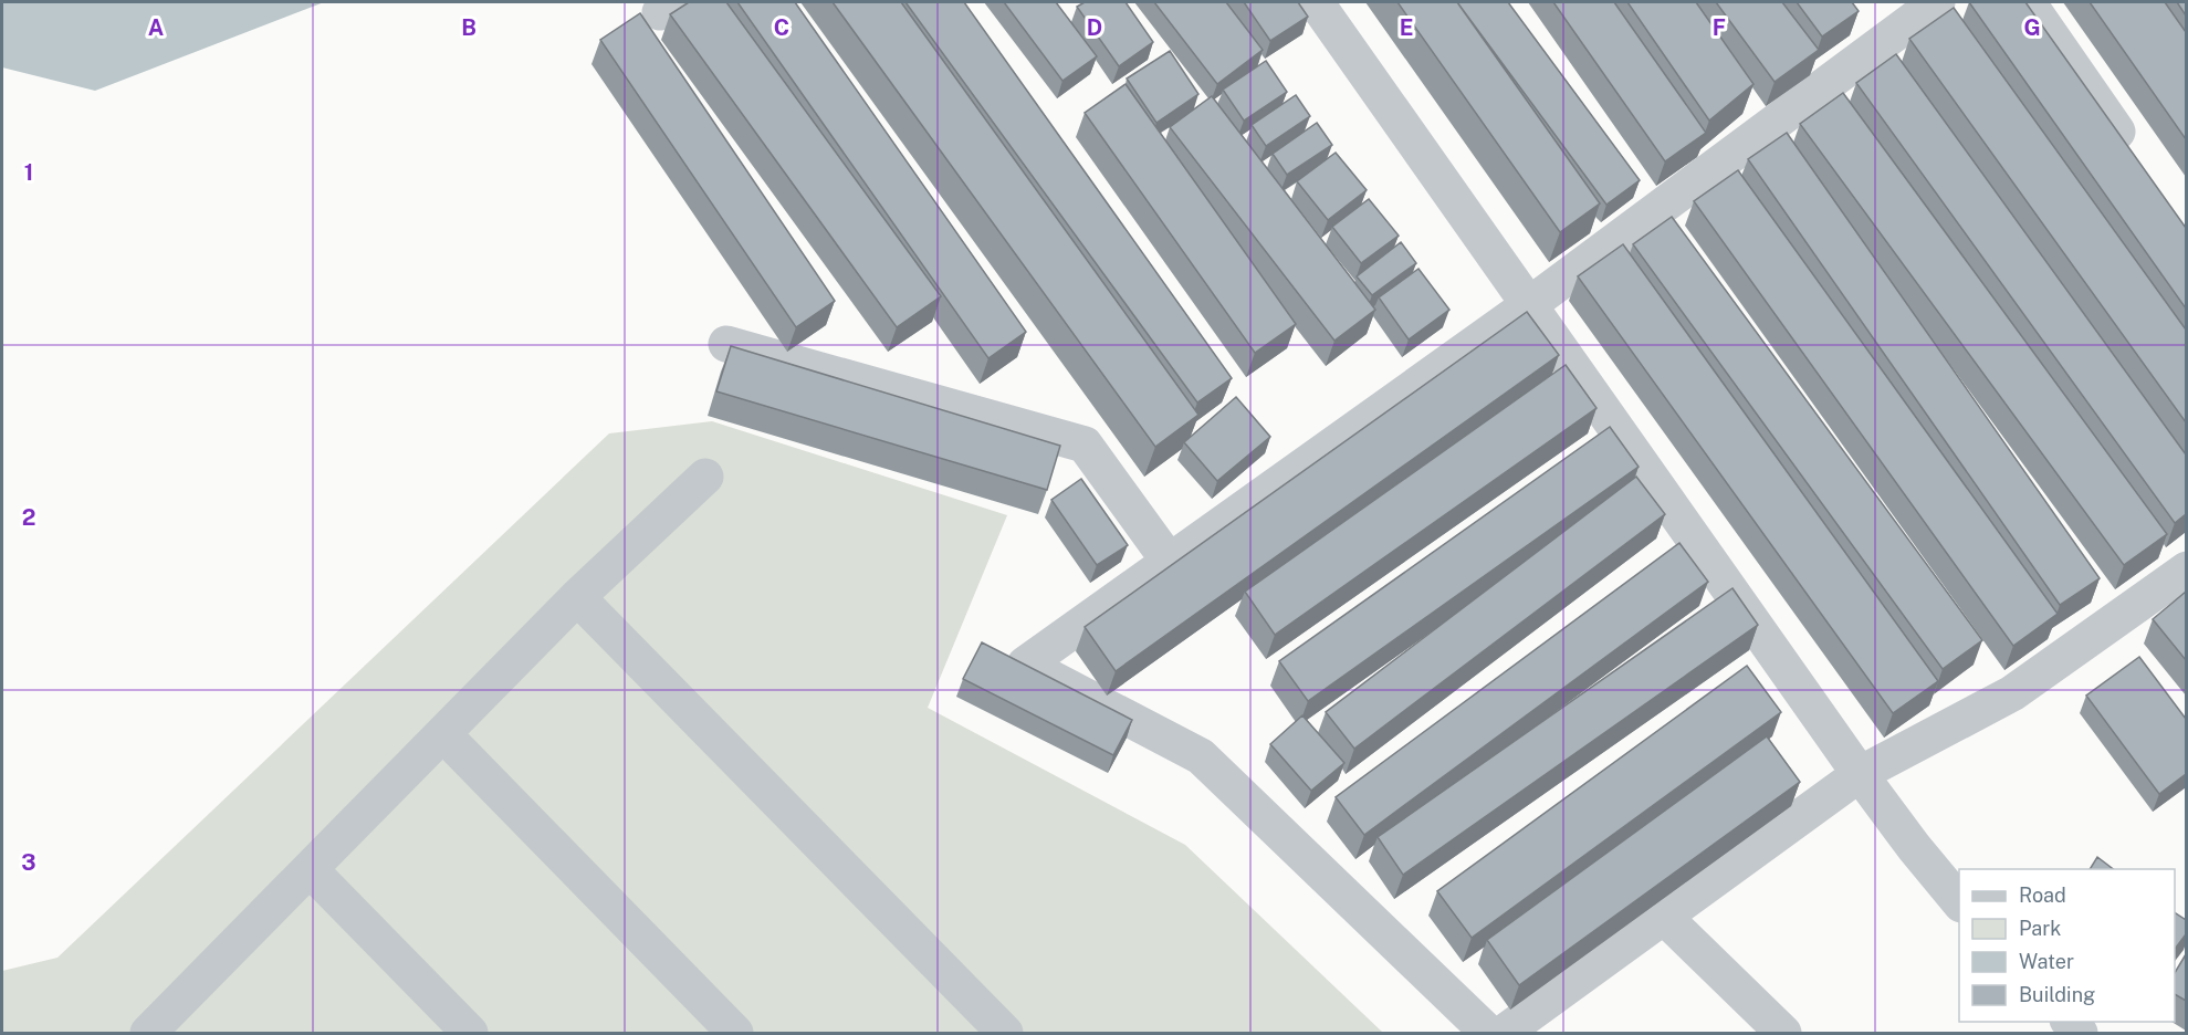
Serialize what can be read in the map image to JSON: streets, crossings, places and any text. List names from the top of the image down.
{
  "legend": [
    "Road",
    "Park",
    "Water",
    "Building"
  ],
  "grid": {
    "columns": [
      "A",
      "B",
      "C",
      "D",
      "E",
      "F",
      "G"
    ],
    "rows": ["1", "2", "3"]
  }
}
